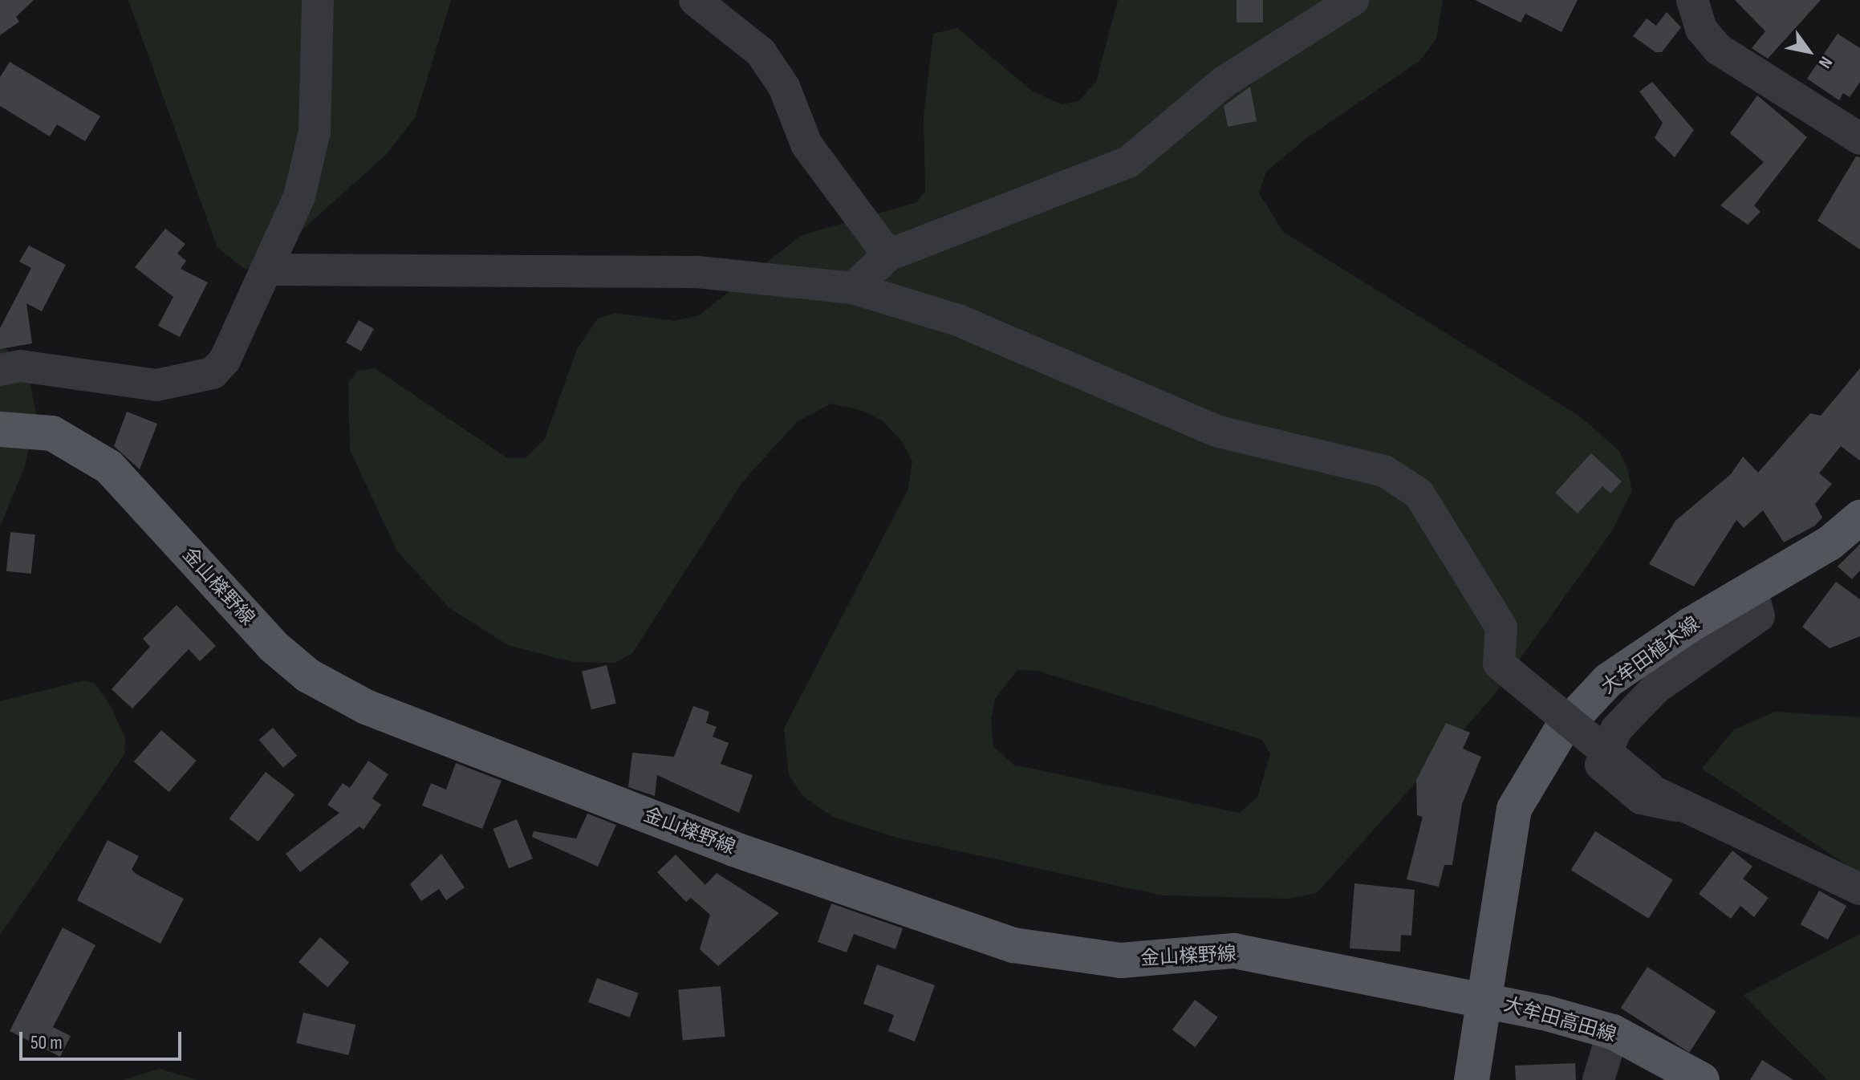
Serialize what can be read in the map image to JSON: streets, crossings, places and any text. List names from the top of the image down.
{
  "streets": {
    "main road": ["金山檪野線", "大牟田植木線", "大牟田高田線"]
  },
  "crossings": [
    ["金山檪野線", "大牟田植木線"],
    ["金山檪野線", "大牟田高田線"],
    ["大牟田植木線", "大牟田高田線"]
  ],
  "scale_bar": "50 m",
  "north": "bottom right"
}
